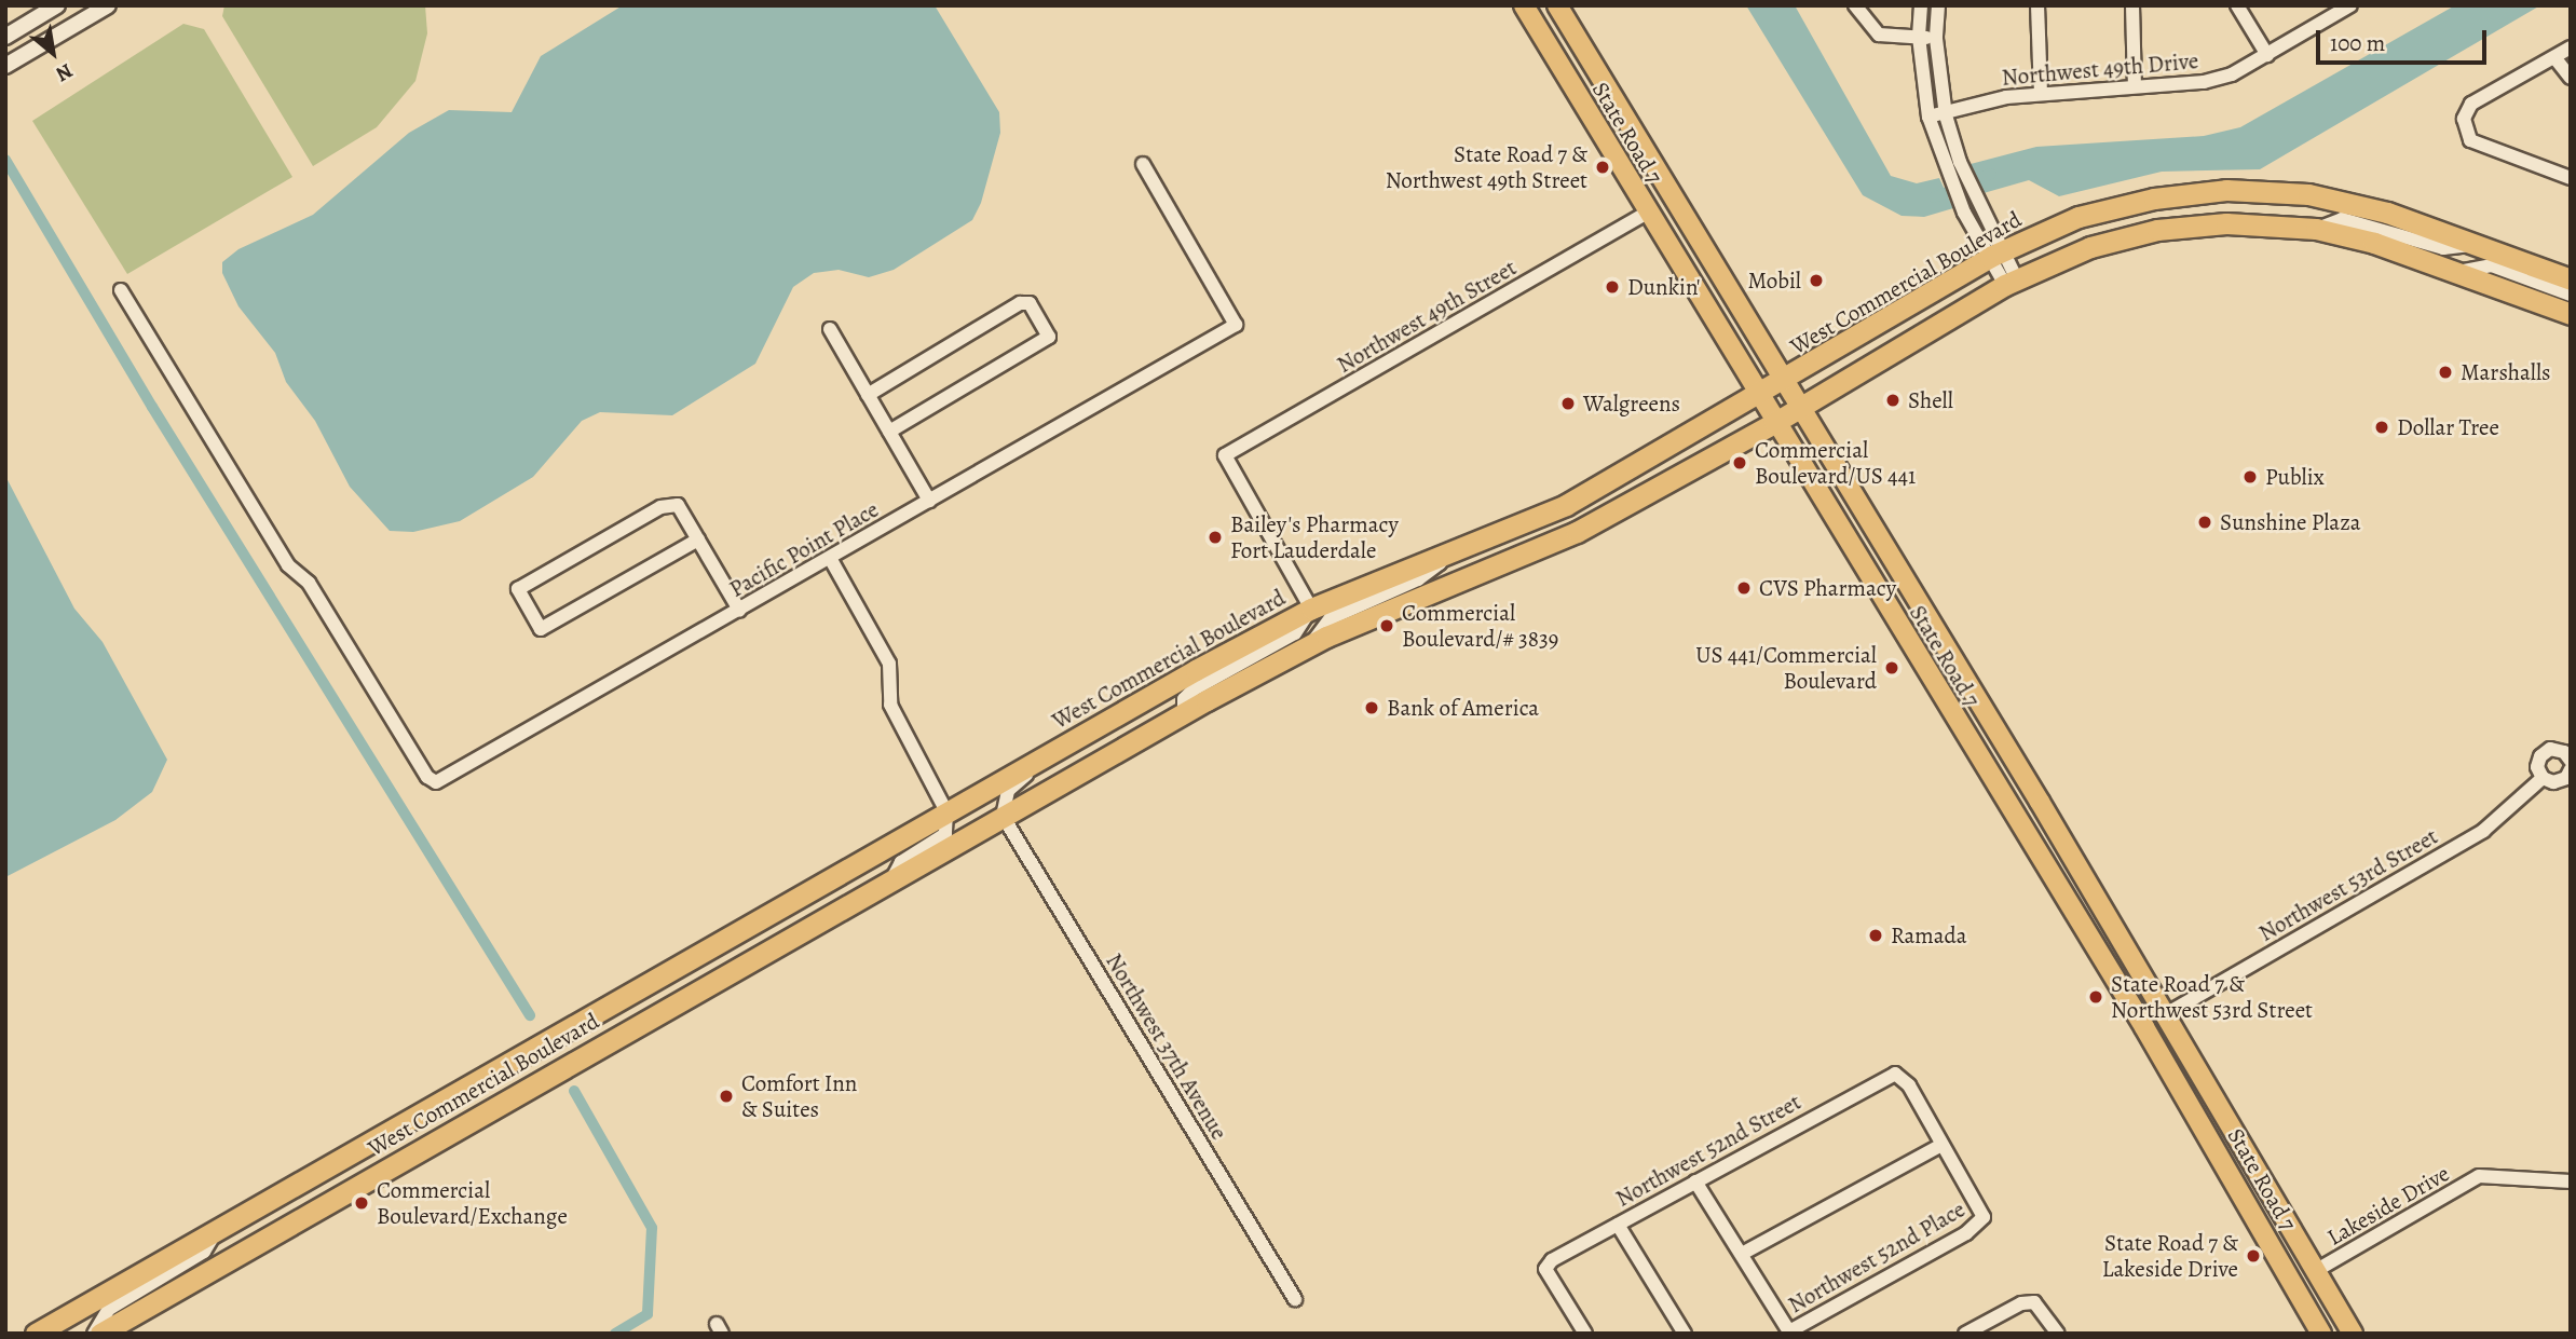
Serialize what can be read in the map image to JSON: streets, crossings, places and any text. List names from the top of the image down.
{
  "streets": {
    "highway": ["West Commercial Boulevard"],
    "main road": ["State Road 7"],
    "street": [
      "Northwest 49th Drive",
      "Northwest 49th Street",
      "Pacific Point Place",
      "Northwest 53rd Street",
      "Northwest 37th Avenue",
      "Northwest 52nd Street",
      "Lakeside Drive",
      "Northwest 52nd Place"
    ]
  },
  "crossings": [
    ["State Road 7", "West Commercial Boulevard"],
    ["State Road 7", "Northwest 49th Street"],
    ["State Road 7", "Northwest 53rd Street"],
    ["State Road 7", "Lakeside Drive"],
    ["West Commercial Boulevard", "Northwest 49th Street"],
    ["West Commercial Boulevard", "Northwest 37th Avenue"],
    ["Northwest 52nd Street", "Northwest 52nd Place"]
  ],
  "places": [
    "State Road 7 & Northwest 49th Street",
    "Mobil",
    "Dunkin'",
    "Marshalls",
    "Shell",
    "Walgreens",
    "Dollar Tree",
    "Commercial Boulevard/US 441",
    "Publix",
    "Sunshine Plaza",
    "Bailey's Pharmacy Fort Lauderdale",
    "CVS Pharmacy",
    "Commercial Boulevard/# 3839",
    "US 441/Commercial Boulevard",
    "Bank of America",
    "Ramada",
    "State Road 7 & Northwest 53rd Street",
    "Comfort Inn & Suites",
    "Commercial Boulevard/Exchange",
    "State Road 7 & Lakeside Drive"
  ],
  "scale_bar": "100 m",
  "north": "bottom right"
}
